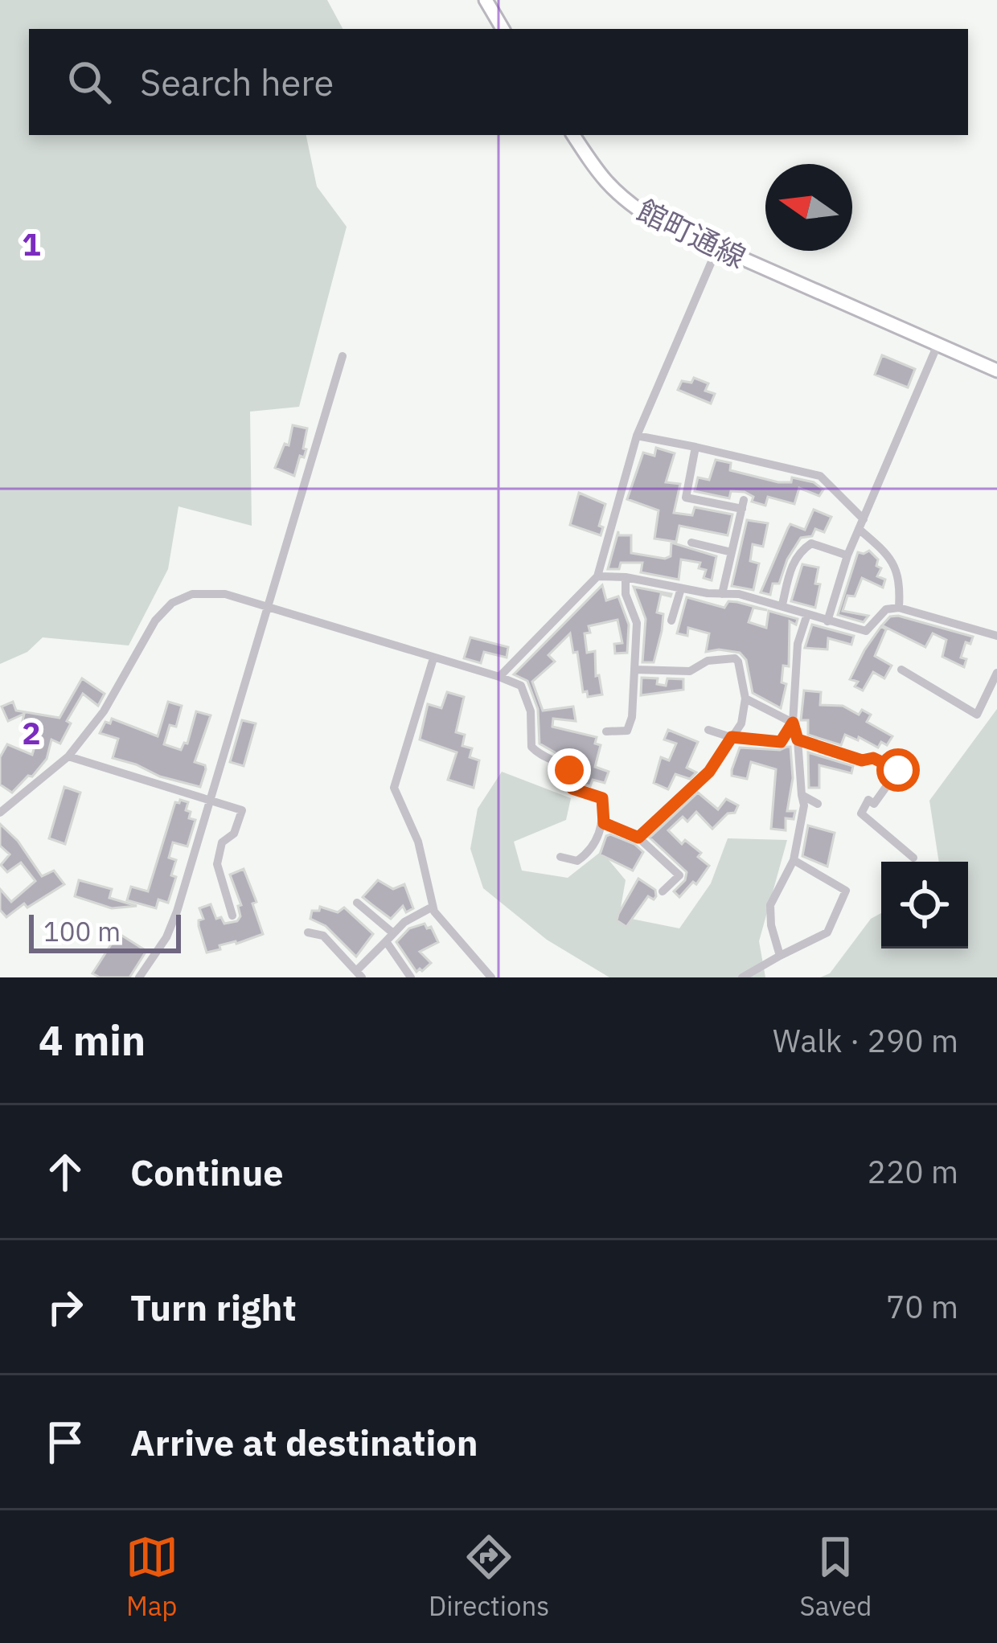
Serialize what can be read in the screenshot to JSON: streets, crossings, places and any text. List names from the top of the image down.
{
  "streets": {
    "main road": ["館町通線"]
  },
  "scale_bar": "100 m",
  "north": "left",
  "page": {
    "search": "Search here",
    "scale": "100 m",
    "heading": ["4 min", "Walk · 290 m"],
    "list": [
      ["Continue", "220 m"],
      ["Turn right", "70 m"],
      "Arrive at destination"
    ],
    "nav": ["Map", "Directions", "Saved"]
  },
  "grid": {
    "rows": ["1", "2"]
  }
}
